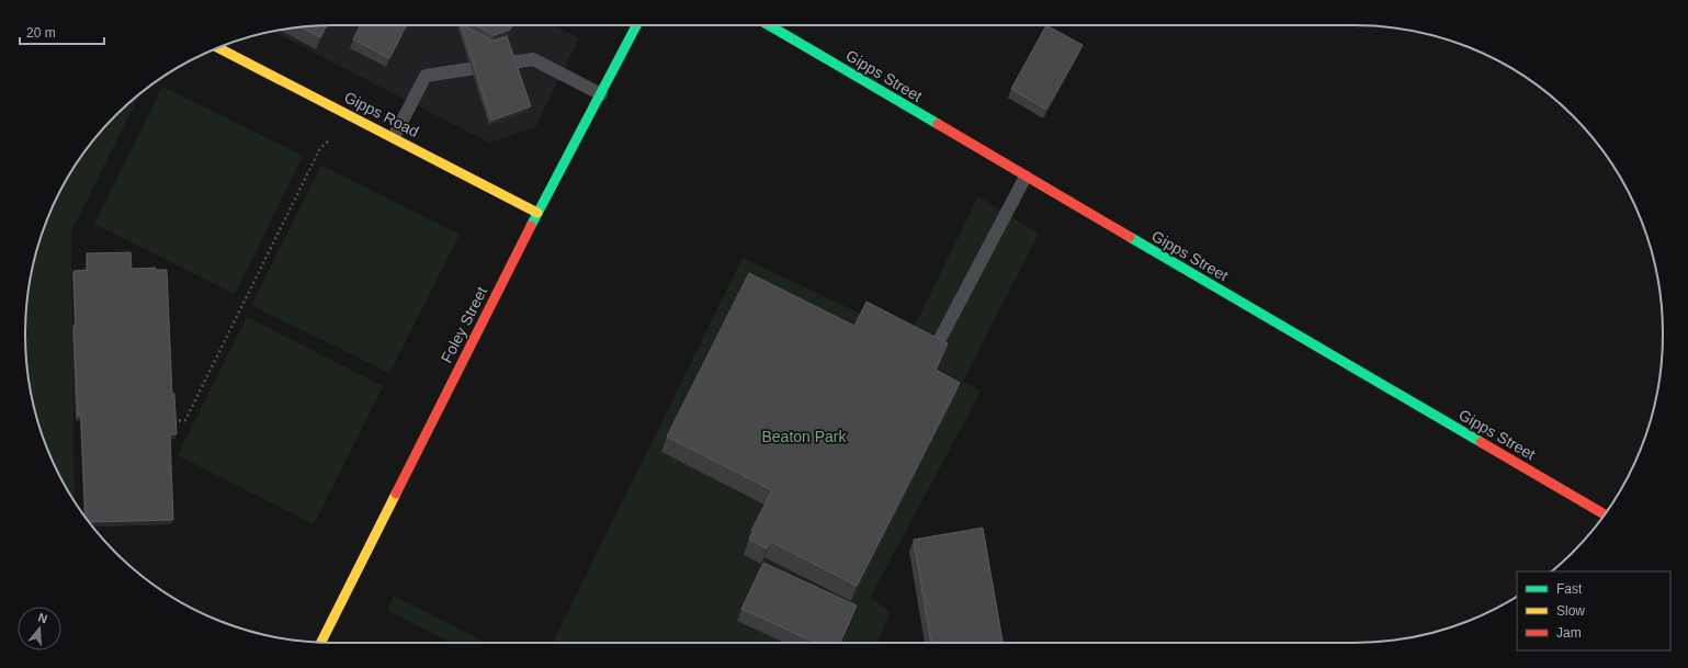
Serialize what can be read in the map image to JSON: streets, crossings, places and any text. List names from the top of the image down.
{
  "streets": {
    "main road": ["Gipps Street", "Gipps Road", "Foley Street"]
  },
  "crossings": [
    ["Gipps Road", "Foley Street"]
  ],
  "parks": ["Beaton Park"],
  "legend": ["Fast", "Slow", "Jam"],
  "scale_bar": "20 m",
  "north": "top"
}
